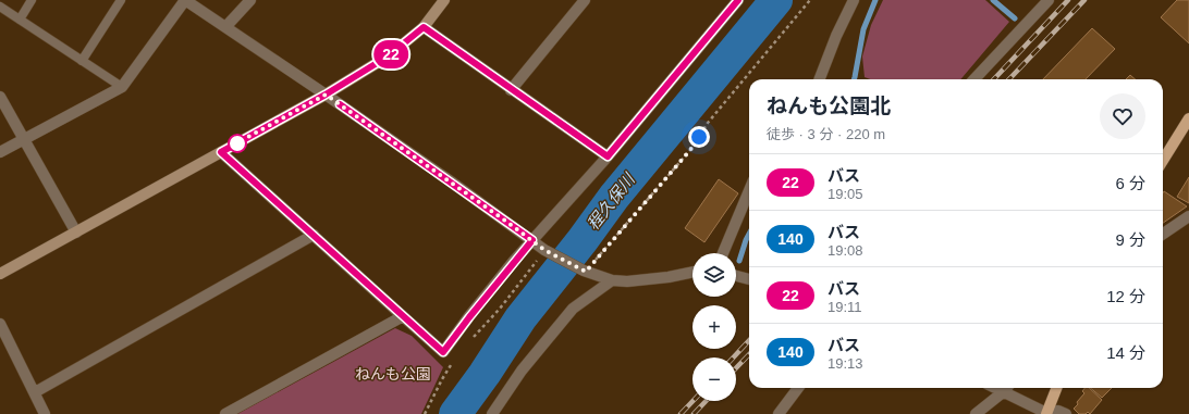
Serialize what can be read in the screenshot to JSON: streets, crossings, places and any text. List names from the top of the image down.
{
  "water": ["程久保川"],
  "parks": ["ねんも公園"],
  "lines": ["bus line 22"],
  "page": {
    "on_map": "22",
    "heading": ["ねんも公園北", "徒歩 · 3 分 · 220 m"],
    "list": [
      {
        "mark": "22",
        "name": "バス",
        "note": "19:05",
        "value": "6 分"
      },
      {
        "mark": "140",
        "name": "バス",
        "note": "19:08",
        "value": "9 分"
      },
      {
        "mark": "22",
        "name": "バス",
        "note": "19:11",
        "value": "12 分"
      },
      {
        "mark": "140",
        "name": "バス",
        "note": "19:13",
        "value": "14 分"
      }
    ],
    "map_buttons": ["+", "−"]
  }
}
